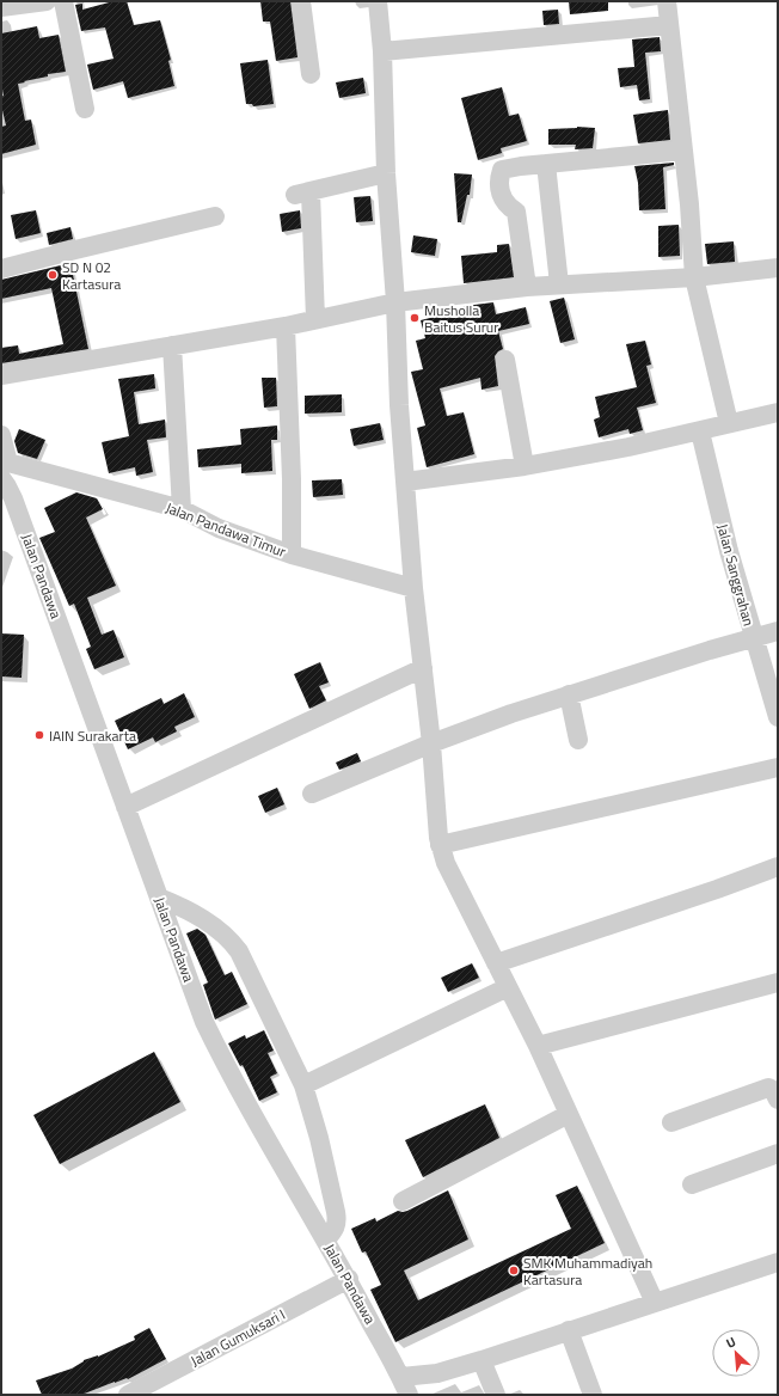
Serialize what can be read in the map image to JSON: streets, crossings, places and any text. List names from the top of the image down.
{
  "streets": {
    "street": [
      "Jalan Pandawa Timur",
      "Jalan Sanggrahan",
      "Jalan Pandawa",
      "Jalan Gumuksari I"
    ]
  },
  "crossings": [
    ["Jalan Pandawa Timur", "Jalan Pandawa"],
    ["Jalan Pandawa", "Jalan Gumuksari I"]
  ],
  "places": [
    "SD N 02 Kartasura",
    "Musholla Baitus Surur",
    "IAIN Surakarta",
    "SMK Muhammadiyah Kartasura"
  ],
  "north": "top left"
}
